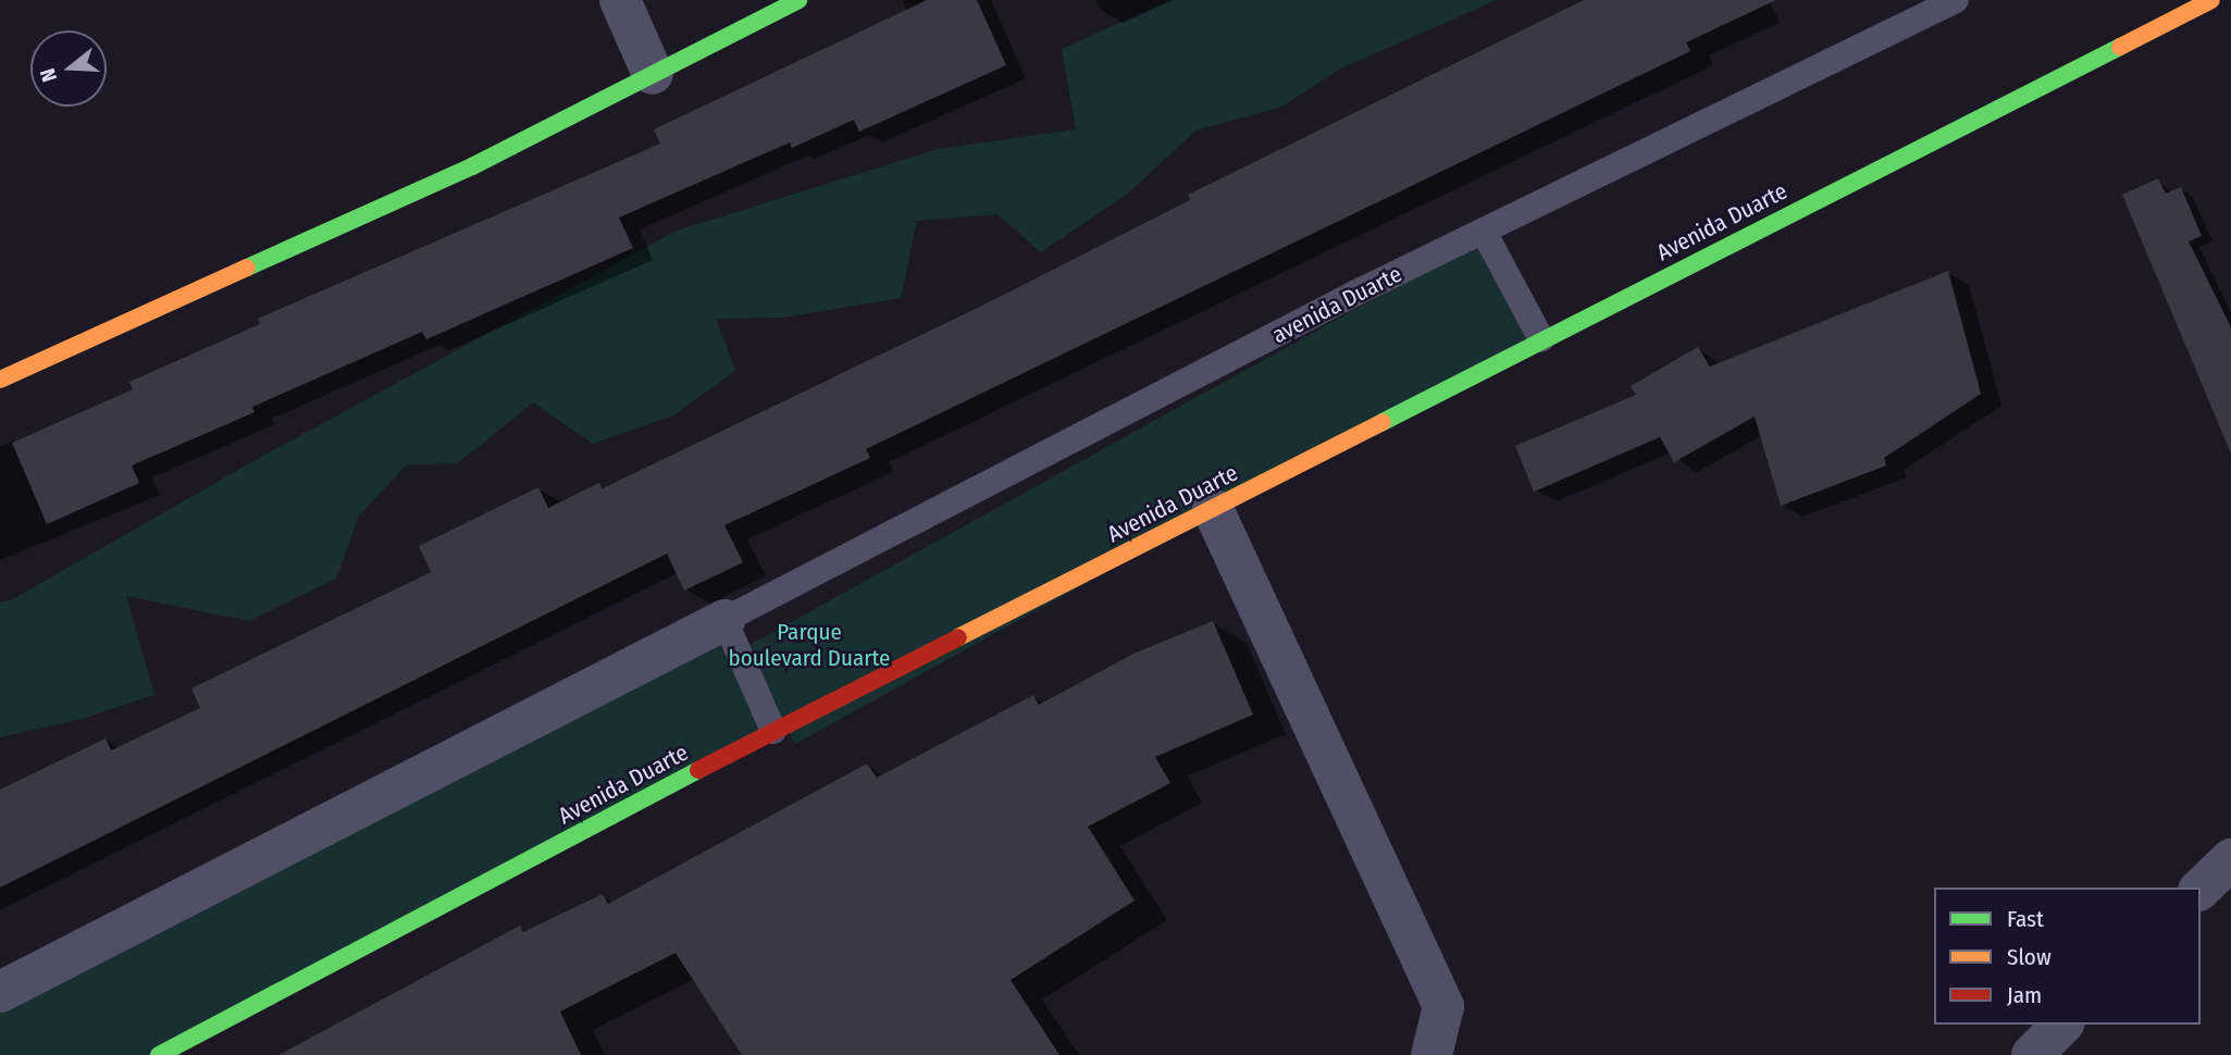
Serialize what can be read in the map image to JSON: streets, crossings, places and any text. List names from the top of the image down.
{
  "streets": {
    "main road": ["Avenida Duarte"],
    "lane": ["avenida Duarte"]
  },
  "parks": ["Parque boulevard Duarte"],
  "legend": ["Fast", "Slow", "Jam"],
  "north": "left"
}
